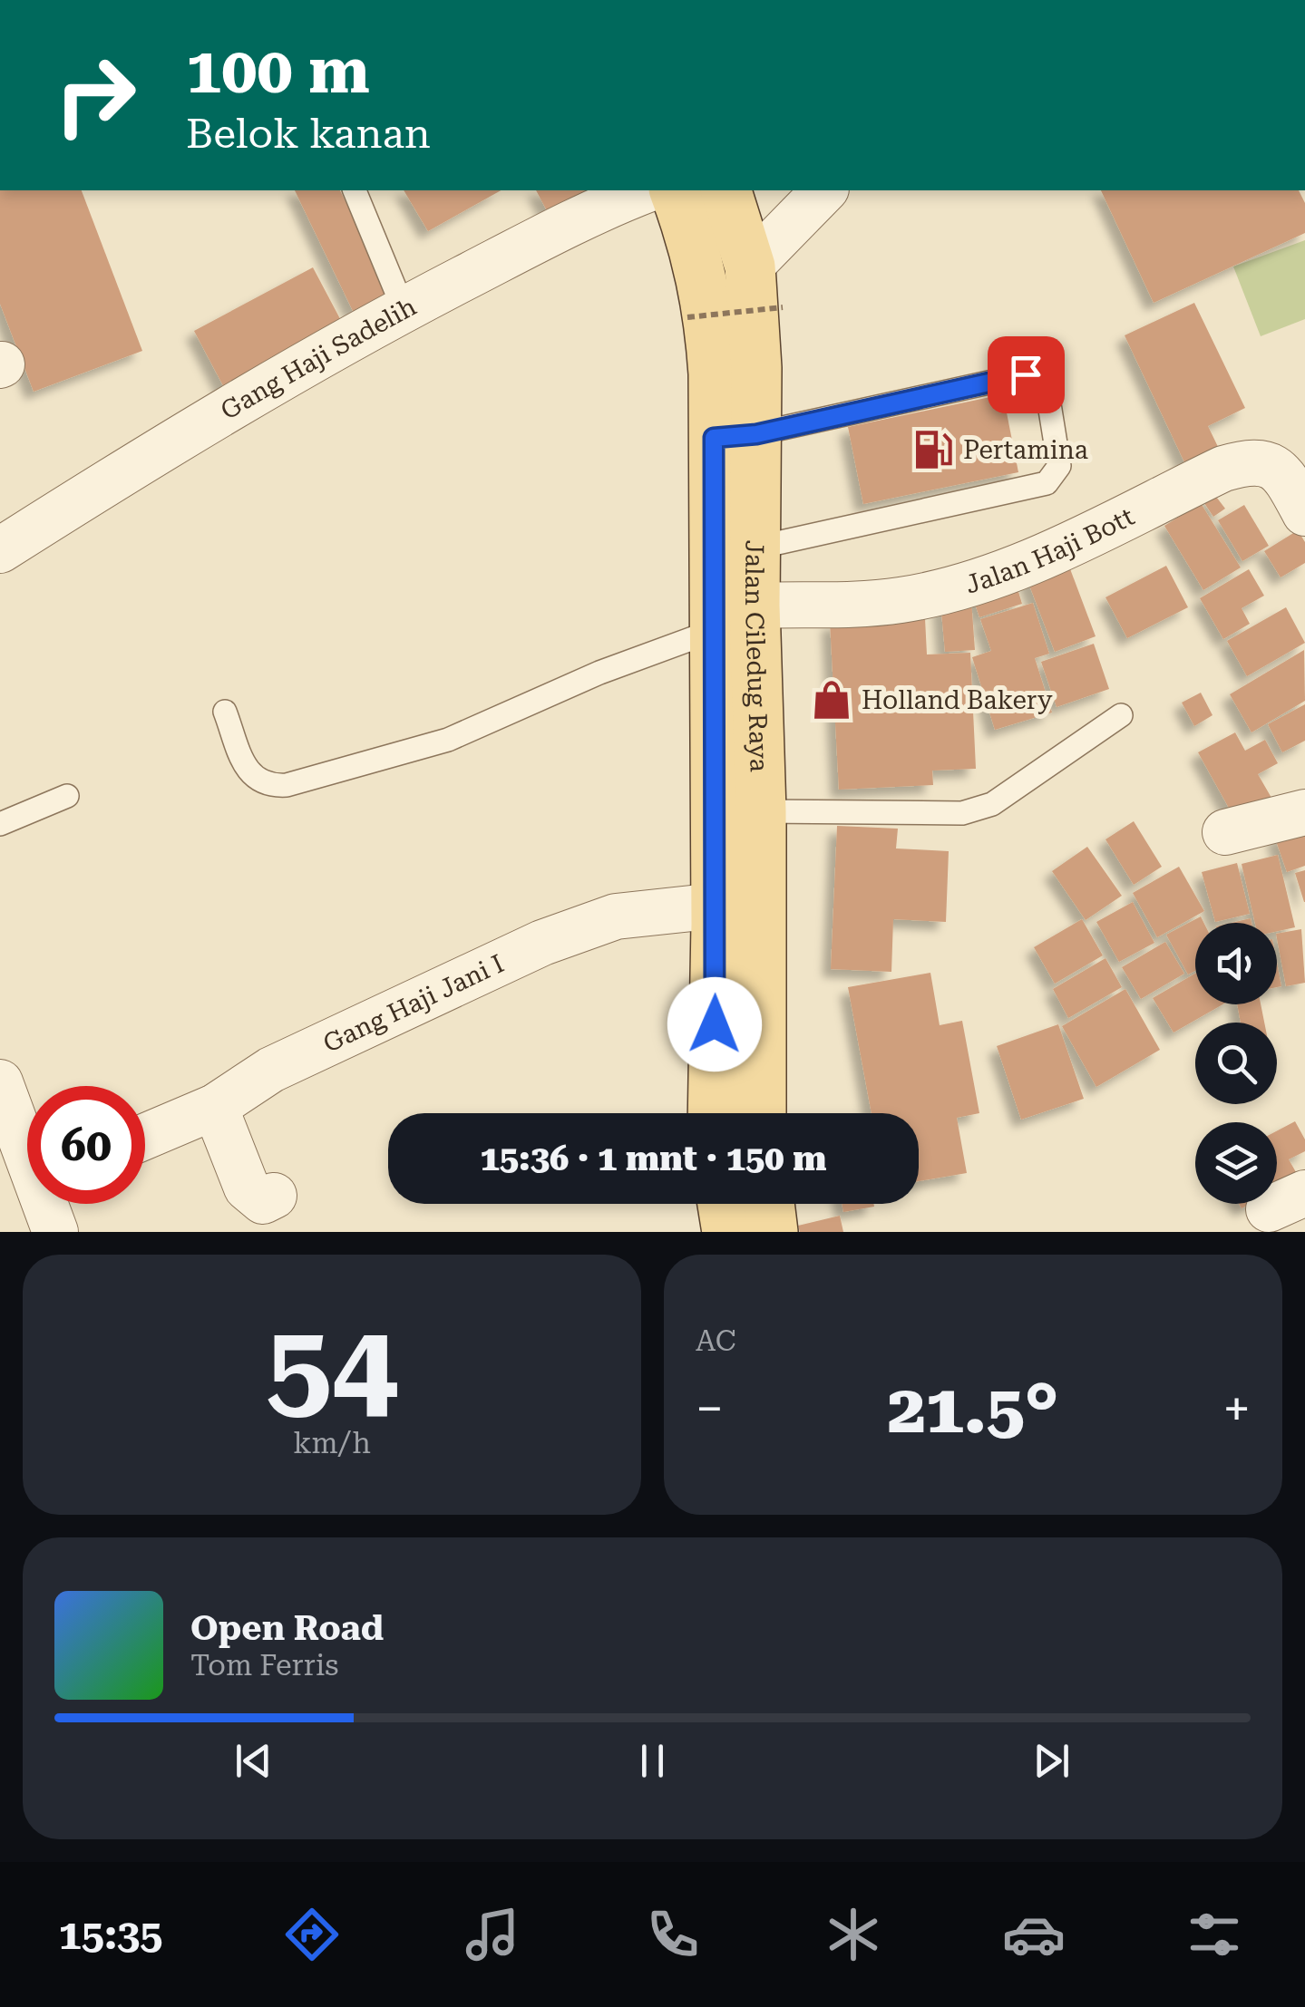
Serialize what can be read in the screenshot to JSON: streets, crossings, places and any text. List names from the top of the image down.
{
  "streets": {
    "main road": ["Jalan Ciledug Raya"],
    "street": ["Gang Haji Sadelih", "Jalan Haji Bott", "Gang Haji Jani I"]
  },
  "crossings": [
    ["Jalan Haji Bott", "Jalan Ciledug Raya"],
    ["Jalan Ciledug Raya", "Gang Haji Jani I"]
  ],
  "places": {
    "fuel station": ["Pertamina"],
    "shop": ["Holland Bakery"]
  },
  "page": {
    "turn": ["100 m", "Belok kanan"],
    "limit": "60",
    "trip": "15:36 · 1 mnt · 150 m",
    "tile": [
      ["54", "km/h"],
      "AC"
    ],
    "heat": ["−", "21.5°", "+"],
    "song": ["Open Road", "Tom Ferris"],
    "tabs": "15:35"
  }
}
